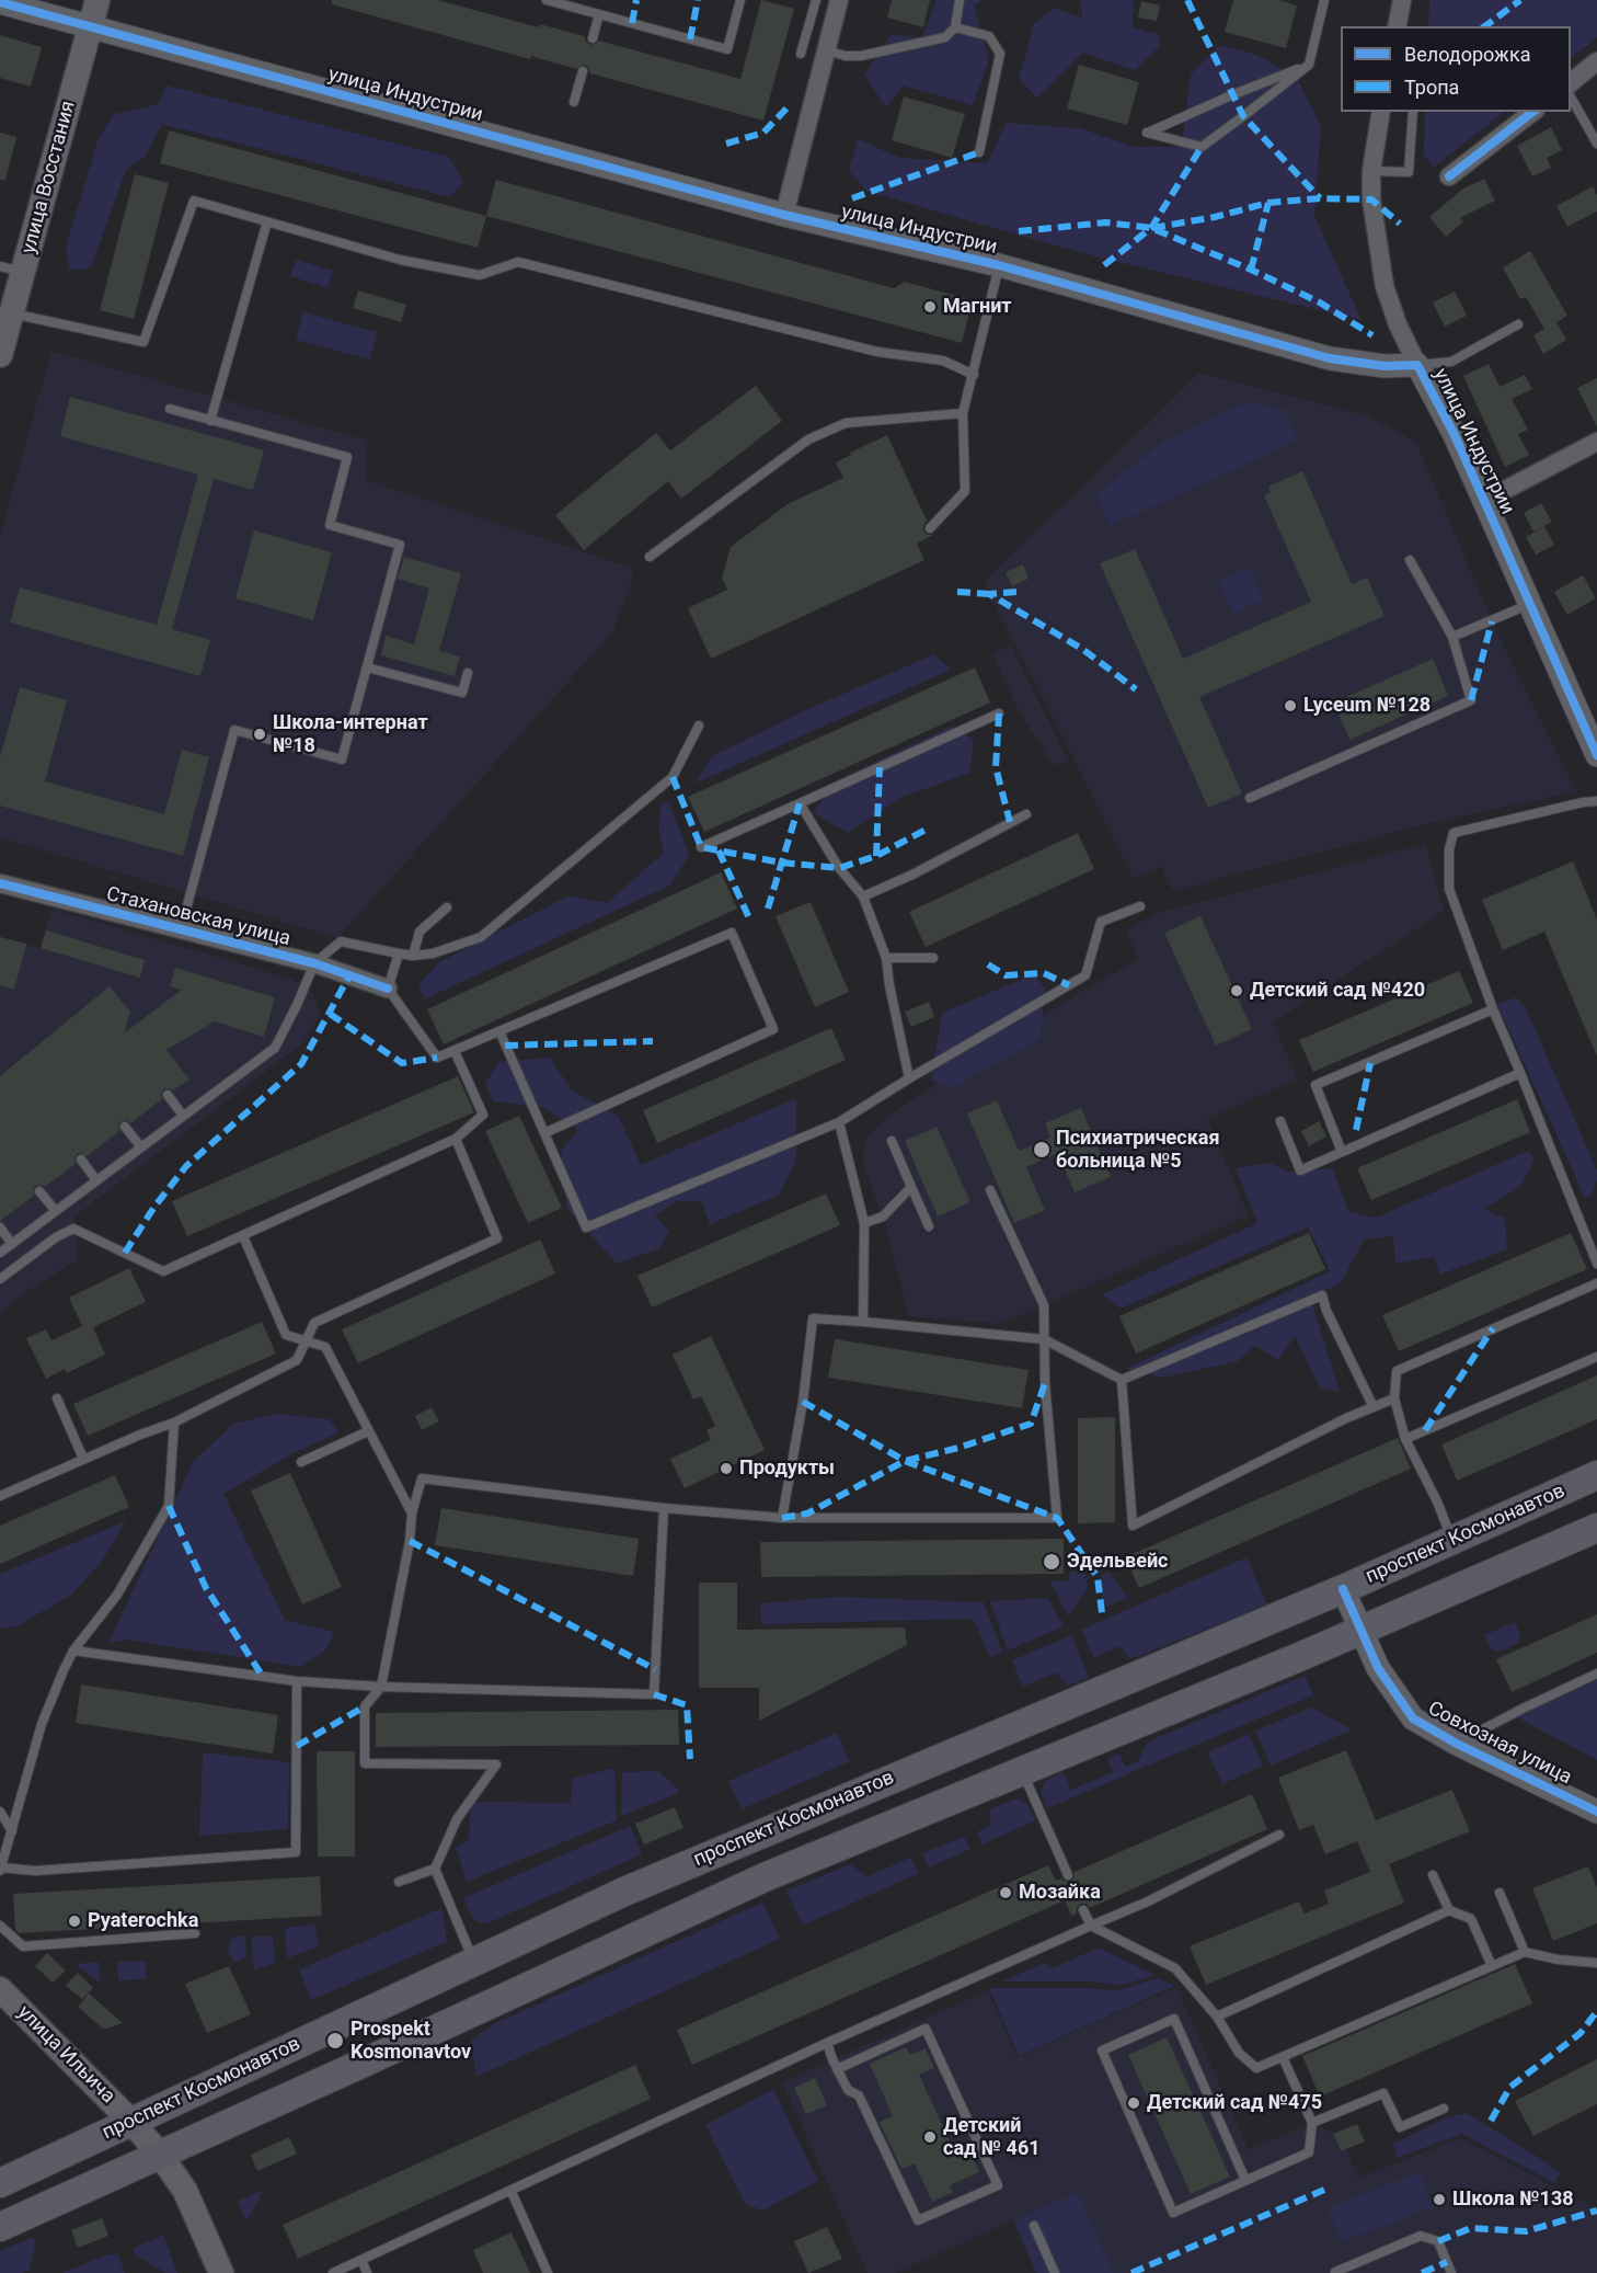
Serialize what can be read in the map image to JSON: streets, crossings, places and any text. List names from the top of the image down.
{
  "streets": {
    "main road": ["улица Восстания", "проспект Космонавтов", "улица Ильича"],
    "street": ["улица Индустрии", "Стахановская улица", "Совхозная улица"]
  },
  "crossings": [
    ["улица Индустрии", "улица Восстания"],
    ["проспект Космонавтов", "Совхозная улица"],
    ["проспект Космонавтов", "улица Ильича"]
  ],
  "places": [
    "Магнит",
    "Lyceum №128",
    "Школа-интернат №18",
    "Детский сад №420",
    "Психиатрическая больница №5",
    "Продукты",
    "Эдельвейс",
    "Мозайка",
    "Pyaterochka",
    "Prospekt Kosmonavtov",
    "Детский сад №475",
    "Детский сад № 461",
    "Школа №138"
  ],
  "legend": ["Велодорожка", "Тропа"]
}
